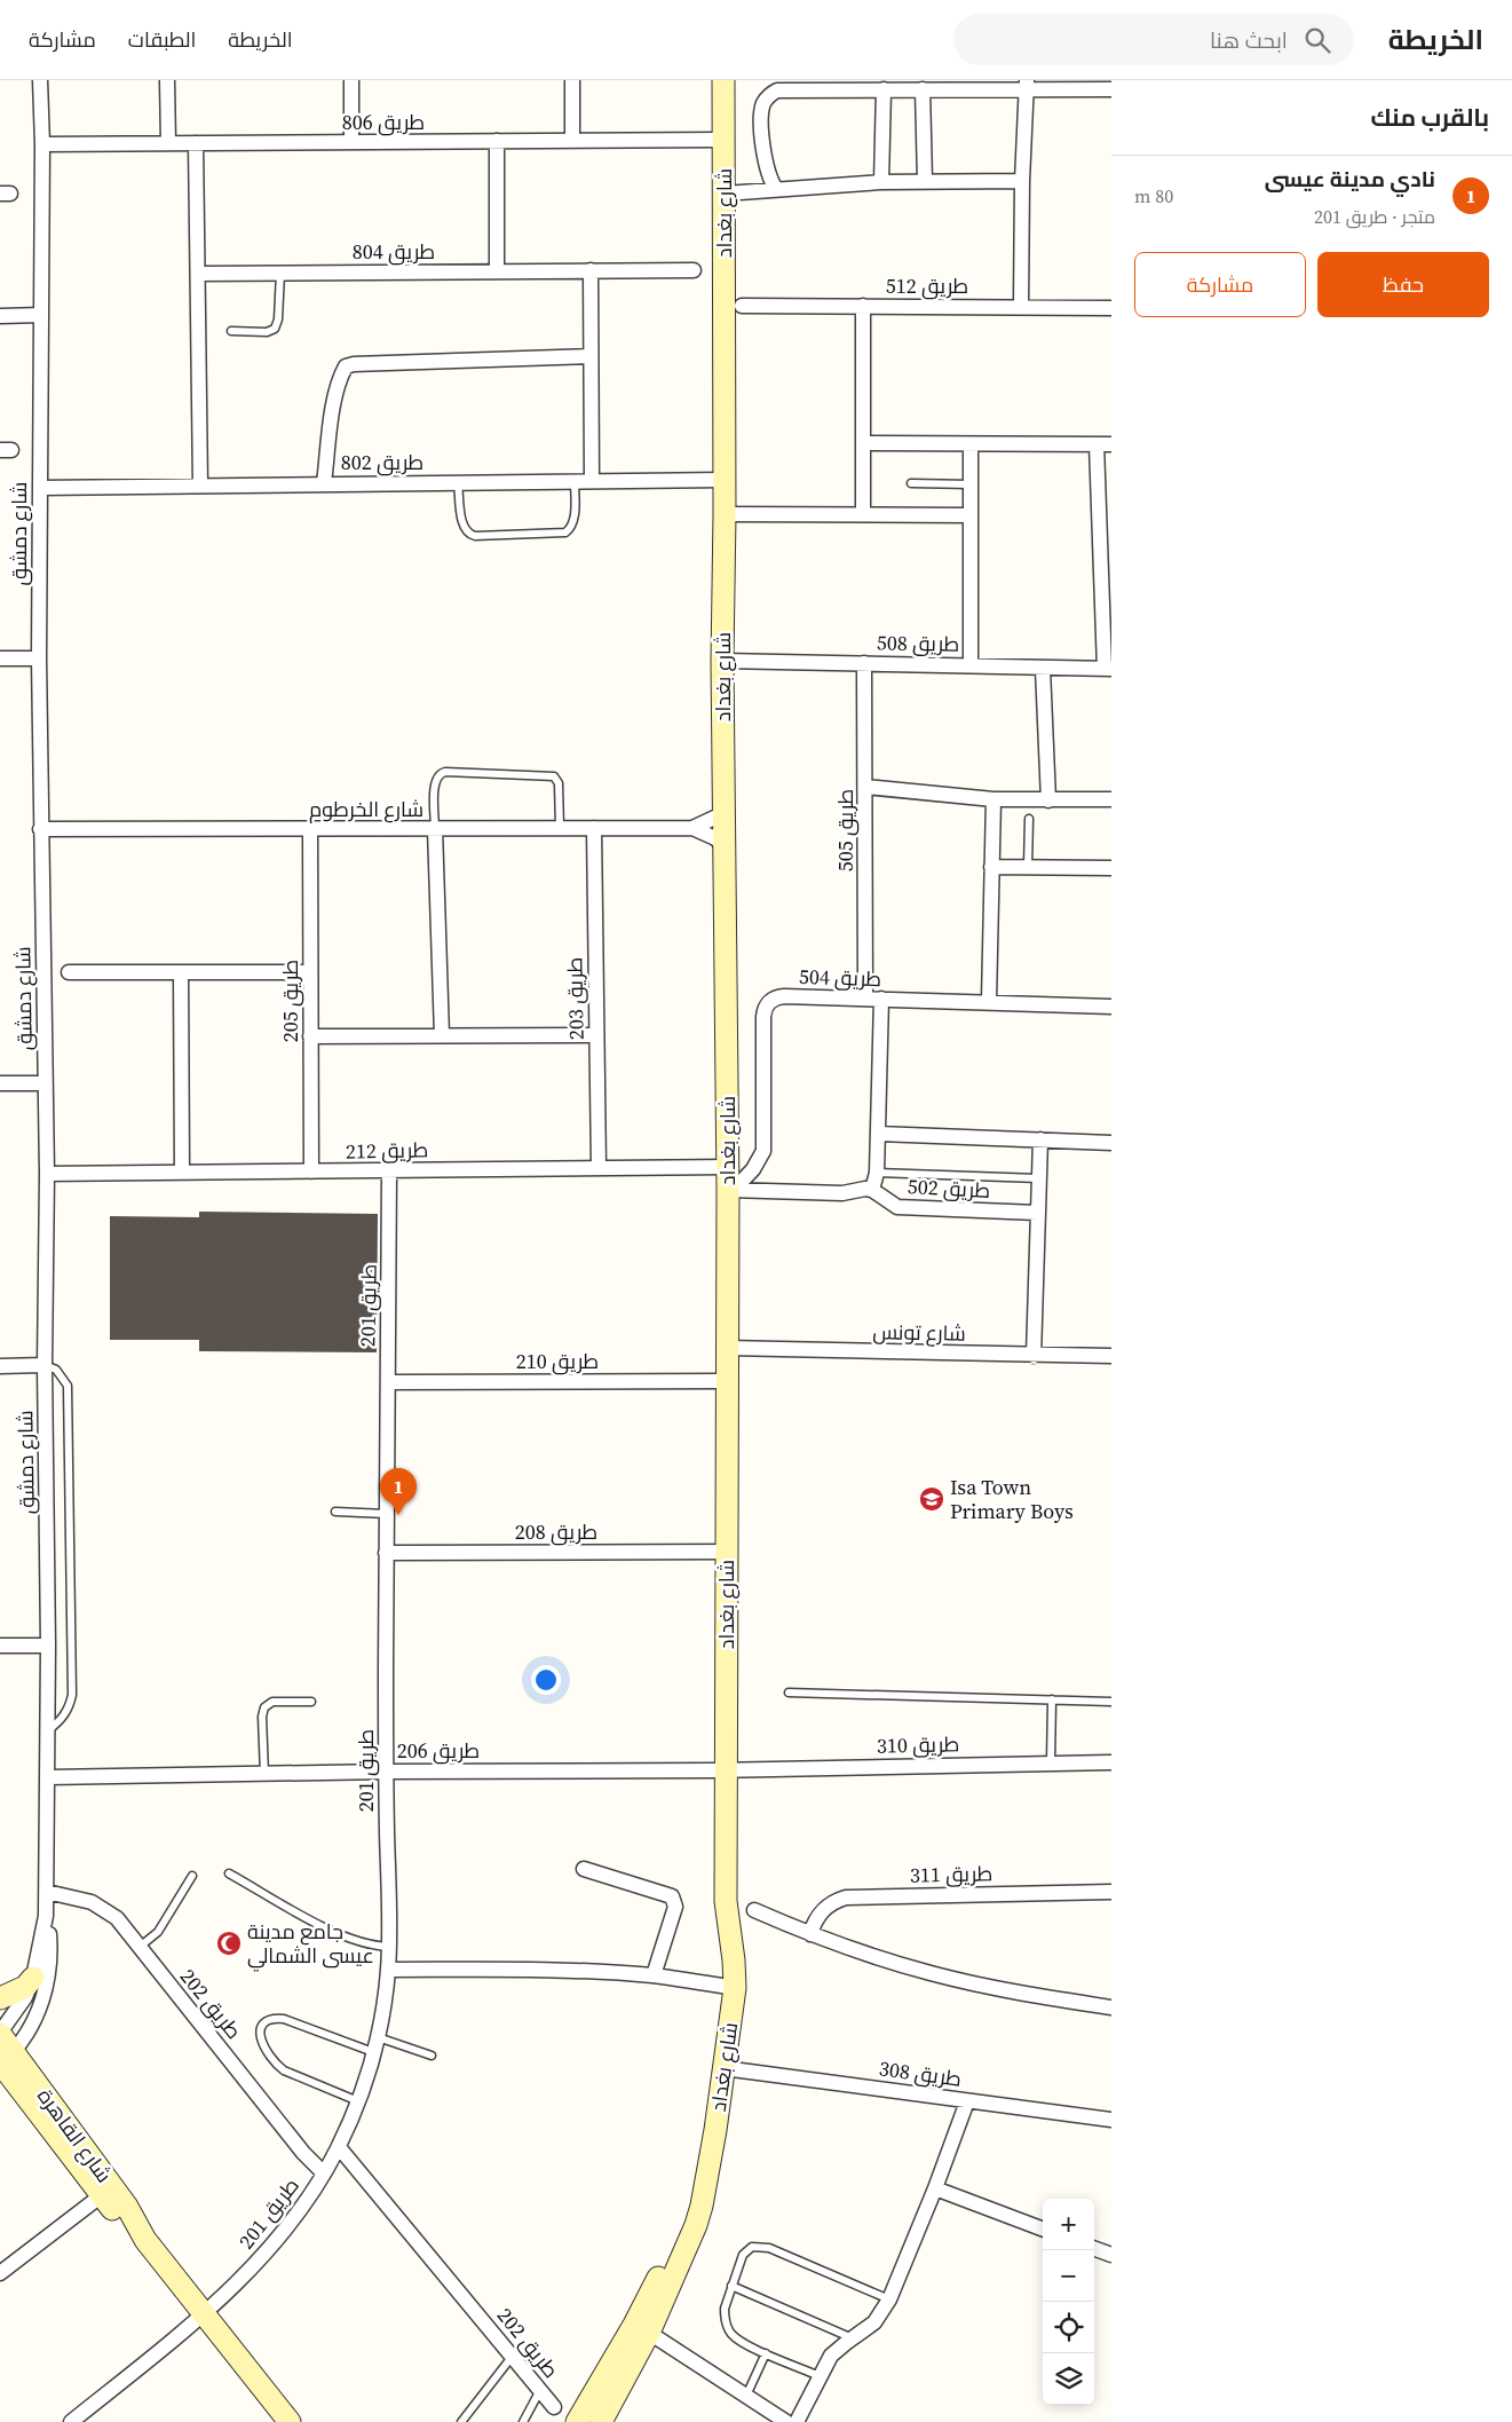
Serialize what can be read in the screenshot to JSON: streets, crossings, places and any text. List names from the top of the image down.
{
  "streets": {
    "street": [
      "طريق 806",
      "شارع بغداد",
      "طريق 804",
      "طريق 512",
      "طريق 802",
      "شارع دمشق",
      "طريق 508",
      "شارع الخرطوم",
      "طريق 505",
      "طريق 504",
      "طريق 203",
      "طريق 205",
      "طريق 212",
      "طريق 502",
      "طريق 201",
      "شارع تونس",
      "طريق 210",
      "طريق 208",
      "طريق 310",
      "طريق 206",
      "طريق 311",
      "طريق 202",
      "طريق 308",
      "شارع القاهرة"
    ]
  },
  "crossings": [
    ["طريق 806", "شارع بغداد"],
    ["طريق 806", "شارع دمشق"],
    ["شارع بغداد", "طريق 802"],
    ["شارع بغداد", "طريق 508"],
    ["شارع بغداد", "شارع الخرطوم"],
    ["شارع بغداد", "طريق 504"],
    ["شارع بغداد", "طريق 212"],
    ["شارع بغداد", "شارع تونس"],
    ["شارع بغداد", "طريق 210"],
    ["شارع بغداد", "طريق 208"],
    ["شارع بغداد", "طريق 310"],
    ["شارع بغداد", "طريق 206"],
    ["شارع بغداد", "طريق 308"],
    ["طريق 802", "شارع دمشق"],
    ["شارع دمشق", "شارع الخرطوم"],
    ["شارع دمشق", "طريق 212"],
    ["شارع دمشق", "طريق 206"],
    ["شارع دمشق", "طريق 202"],
    ["شارع دمشق", "شارع القاهرة"],
    ["طريق 508", "طريق 505"],
    ["شارع الخرطوم", "طريق 203"],
    ["شارع الخرطوم", "طريق 205"],
    ["طريق 505", "طريق 504"],
    ["طريق 203", "طريق 212"],
    ["طريق 205", "طريق 212"],
    ["طريق 212", "طريق 201"],
    ["طريق 201", "طريق 210"],
    ["طريق 201", "طريق 208"],
    ["طريق 201", "طريق 206"],
    ["طريق 201", "طريق 202"],
    ["طريق 201", "شارع القاهرة"],
    ["طريق 310", "طريق 206"]
  ],
  "places": {
    "school or university": ["Isa Town Primary Boys"],
    "mosque": ["جامع مدينة عيسى الشمالي"]
  },
  "page": {
    "header": "الخريطة",
    "search": "ابحث هنا",
    "nav": ["الخريطة", "الطبقات", "مشاركة"],
    "heading": "بالقرب منك",
    "list": [
      {
        "mark": "1",
        "name": "نادي مدينة عيسى",
        "note": "متجر · طريق 201",
        "value": "80 m"
      }
    ],
    "buttons": ["حفظ", "مشاركة"],
    "pins": "1",
    "map_buttons": ["+", "−"]
  }
}
